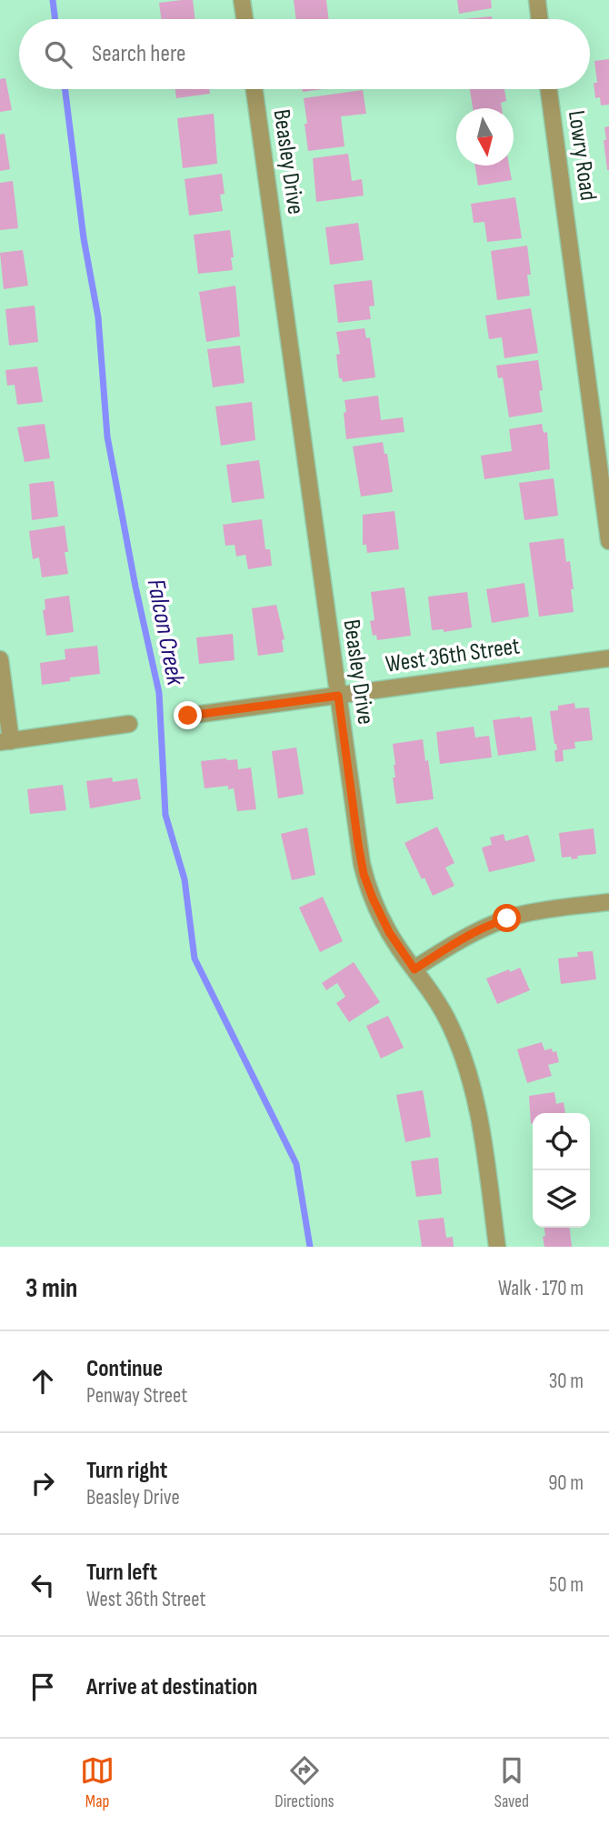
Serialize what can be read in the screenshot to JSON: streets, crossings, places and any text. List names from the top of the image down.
{
  "streets": {
    "street": ["Lowry Road", "Beasley Drive", "West 36th Street"]
  },
  "crossings": [
    ["Beasley Drive", "West 36th Street"]
  ],
  "water": ["Falcon Creek"],
  "north": "bottom",
  "page": {
    "search": "Search here",
    "heading": ["3 min", "Walk · 170 m"],
    "list": [
      ["Continue", "Penway Street", "30 m"],
      ["Turn right", "Beasley Drive", "90 m"],
      ["Turn left", "West 36th Street", "50 m"],
      "Arrive at destination"
    ],
    "nav": ["Map", "Directions", "Saved"]
  }
}
